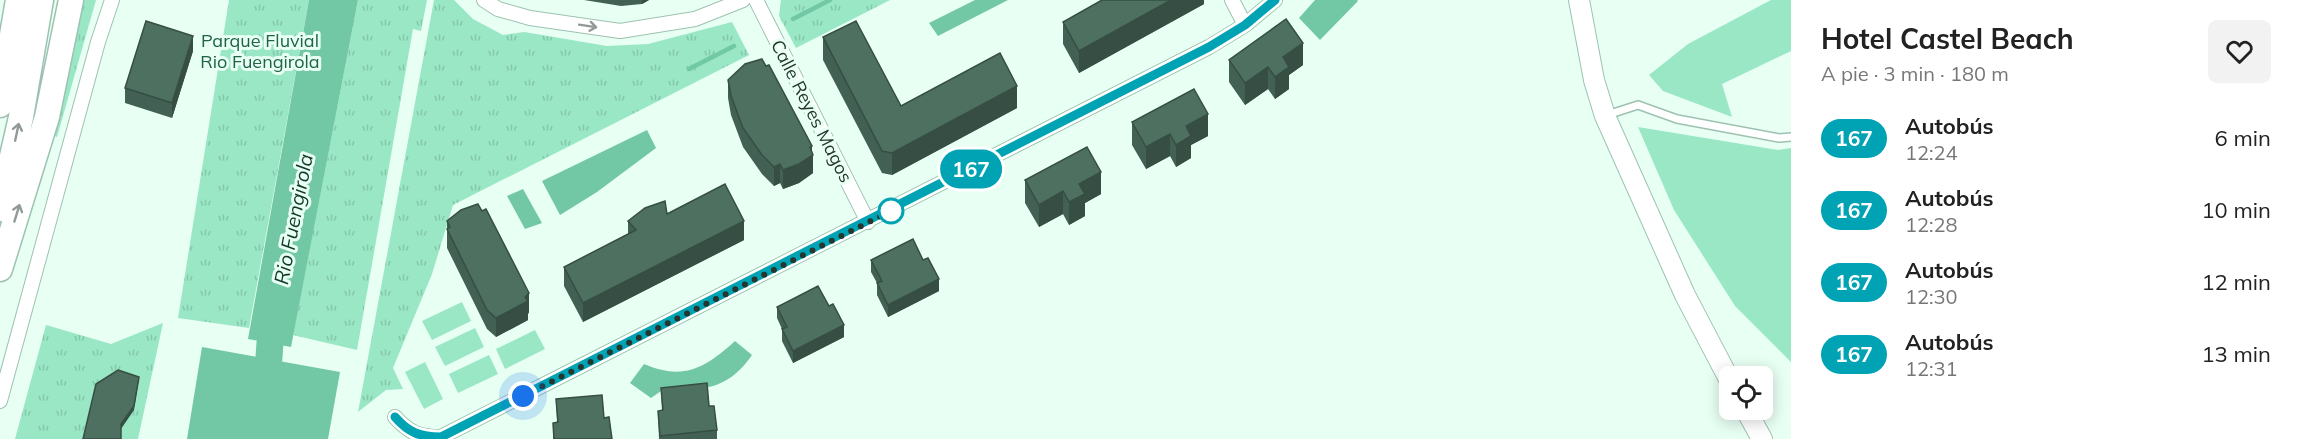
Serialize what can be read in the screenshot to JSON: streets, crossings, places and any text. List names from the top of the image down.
{
  "streets": {
    "street": ["Calle Reyes Magos"]
  },
  "water": ["Rio Fuengirola"],
  "parks": ["Parque Fluvial Rio Fuengirola"],
  "lines": ["bus line 167"],
  "page": {
    "on_map": "167",
    "heading": ["Hotel Castel Beach", "A pie · 3 min · 180 m"],
    "list": [
      {
        "mark": "167",
        "name": "Autobús",
        "note": "12:24",
        "value": "6 min"
      },
      {
        "mark": "167",
        "name": "Autobús",
        "note": "12:28",
        "value": "10 min"
      },
      {
        "mark": "167",
        "name": "Autobús",
        "note": "12:30",
        "value": "12 min"
      },
      {
        "mark": "167",
        "name": "Autobús",
        "note": "12:31",
        "value": "13 min"
      }
    ]
  }
}
